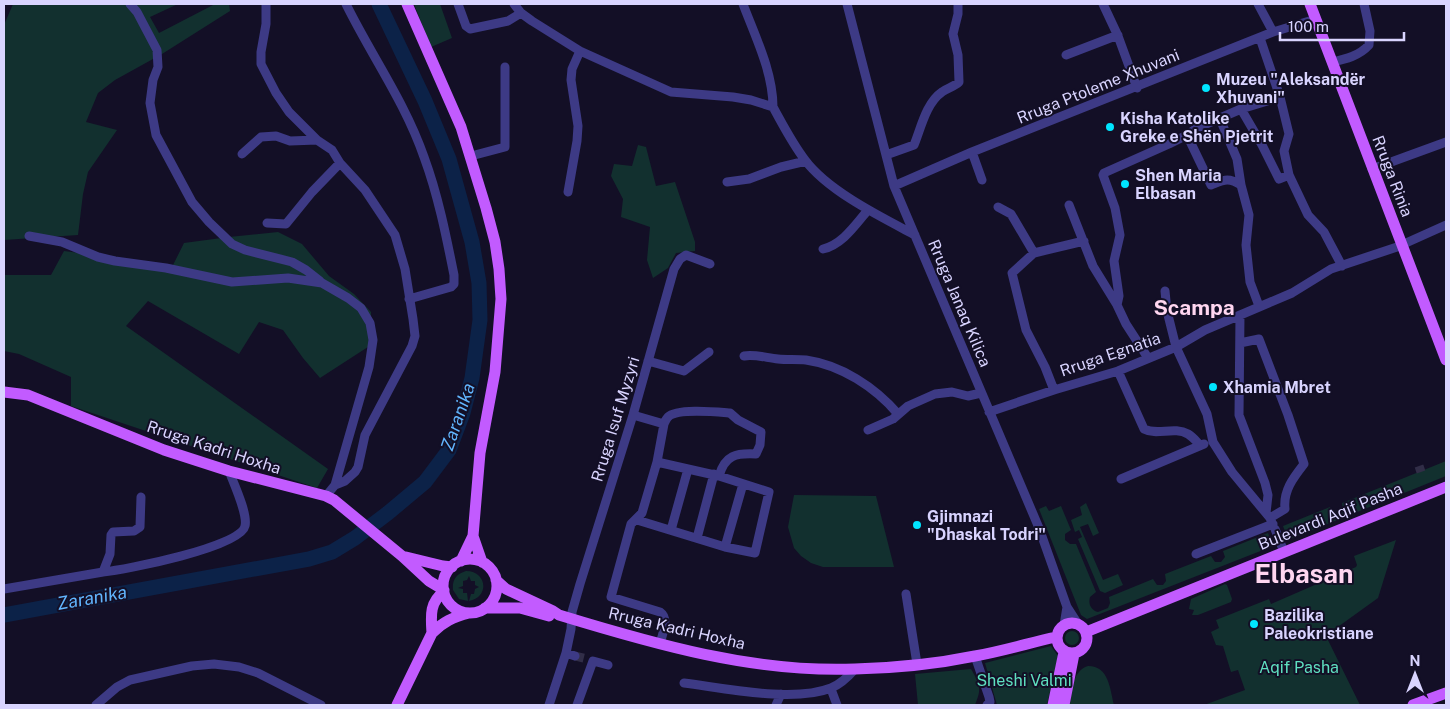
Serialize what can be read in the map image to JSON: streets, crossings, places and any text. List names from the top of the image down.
{
  "streets": {
    "main road": ["Rruga Rinia", "Rruga Kadri Hoxha", "Bulevardi Aqif Pasha"],
    "street": [
      "Rruga Ptoleme Xhuvani",
      "Rruga Janaq Kilica",
      "Rruga Egnatia",
      "Rruga Isuf Myzyri"
    ]
  },
  "crossings": [
    ["Rruga Ptoleme Xhuvani", "Rruga Rinia"],
    ["Rruga Ptoleme Xhuvani", "Rruga Janaq Kilica"],
    ["Rruga Rinia", "Rruga Egnatia"],
    ["Rruga Janaq Kilica", "Rruga Egnatia"],
    ["Rruga Janaq Kilica", "Rruga Kadri Hoxha"],
    ["Rruga Janaq Kilica", "Bulevardi Aqif Pasha"],
    ["Rruga Isuf Myzyri", "Rruga Kadri Hoxha"],
    ["Rruga Kadri Hoxha", "Bulevardi Aqif Pasha"]
  ],
  "districts": ["Scampa", "Elbasan"],
  "water": ["Zaranika"],
  "parks": ["Aqif Pasha", "Sheshi Valmi"],
  "places": [
    "Muzeu \"Aleksandër Xhuvani\"",
    "Kisha Katolike Greke e Shën Pjetrit",
    "Shen Maria Elbasan",
    "Xhamia Mbret",
    "Gjimnazi \"Dhaskal Todri\"",
    "Bazilika Paleokristiane"
  ],
  "scale_bar": "100 m",
  "north": "top"
}
